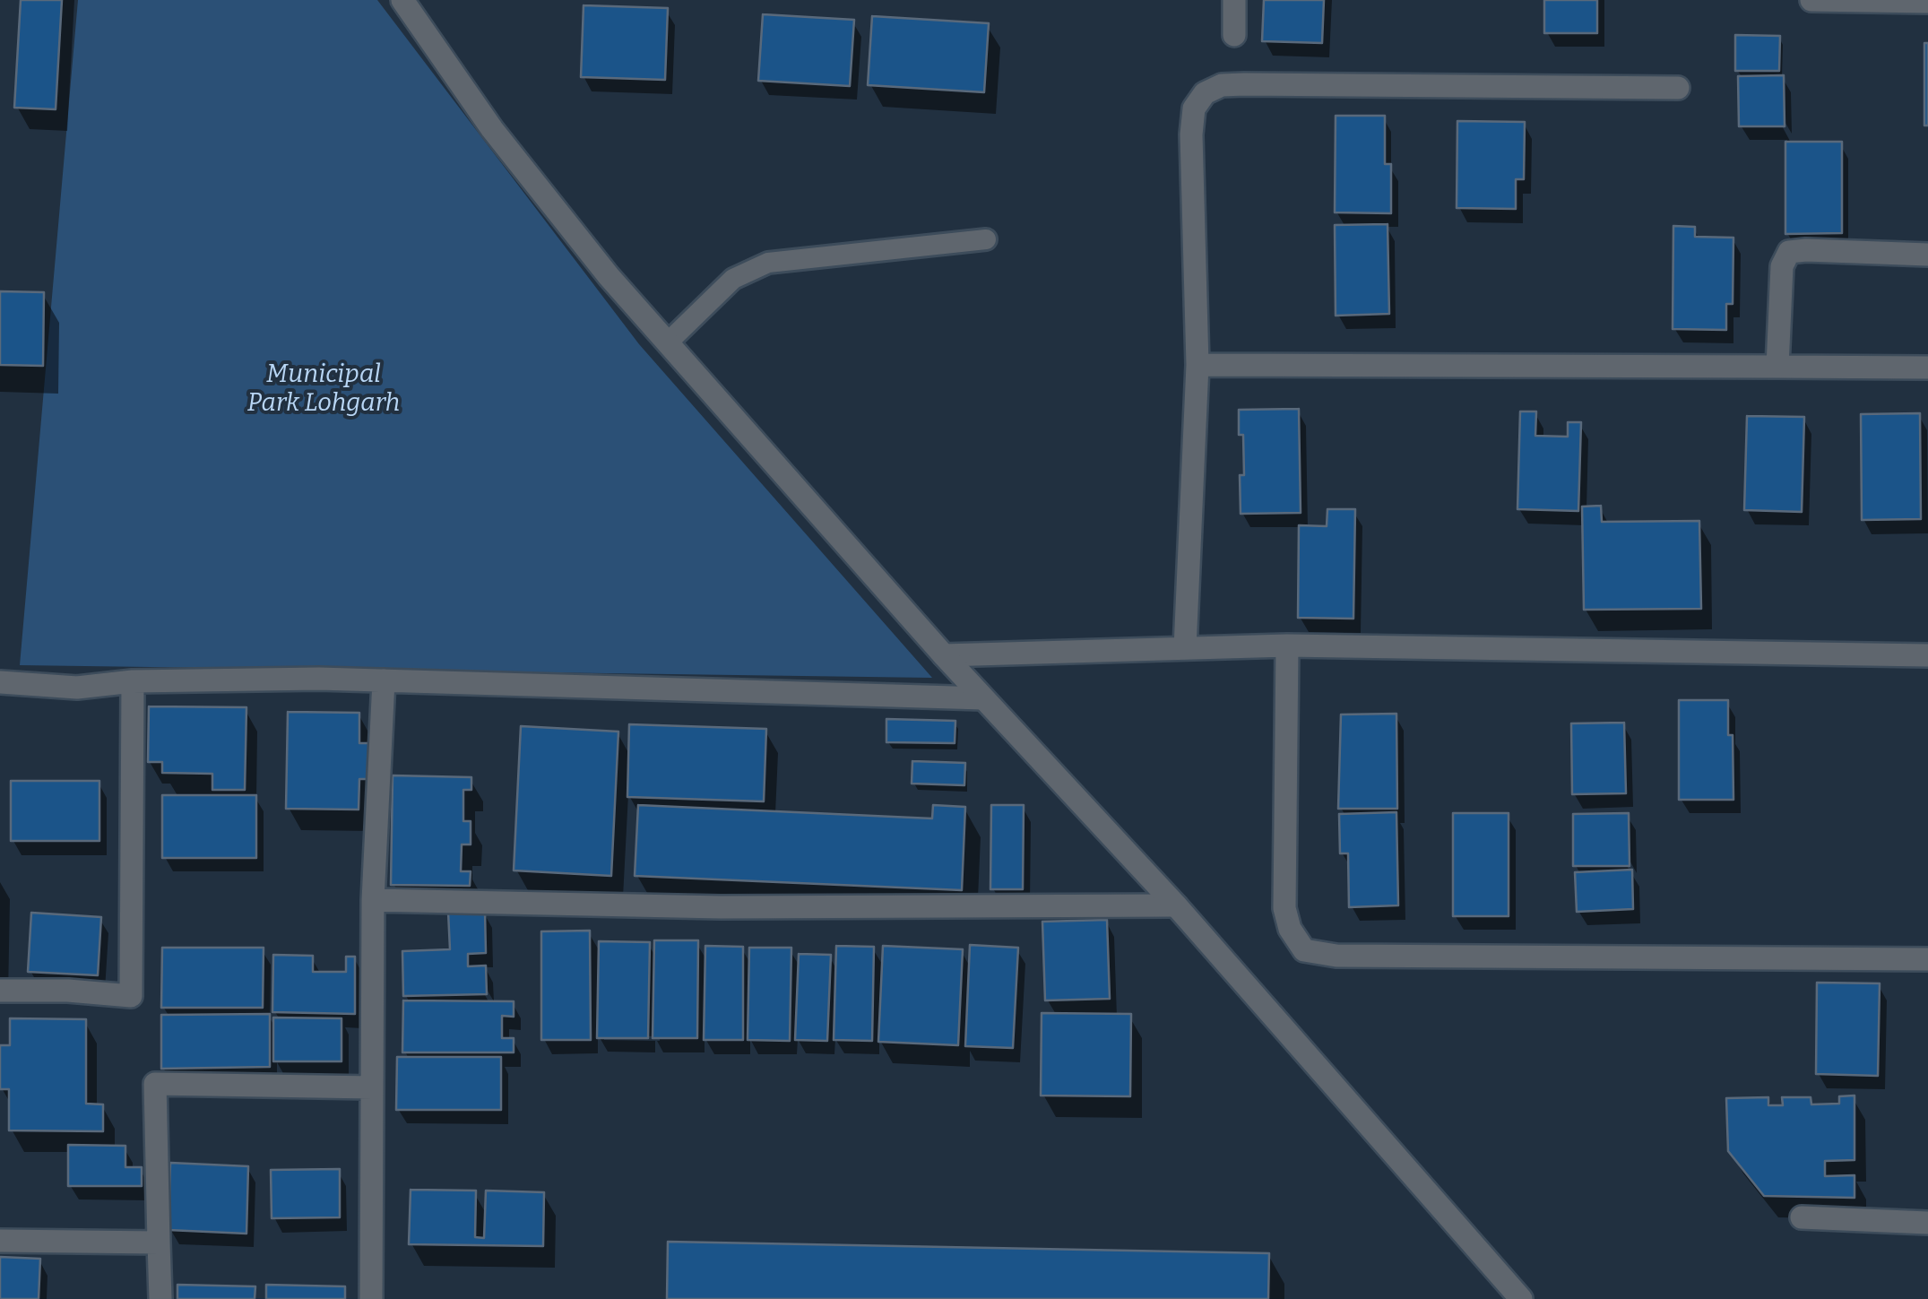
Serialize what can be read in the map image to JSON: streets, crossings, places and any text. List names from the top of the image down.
{
  "parks": ["Municipal Park Lohgarh"]
}
